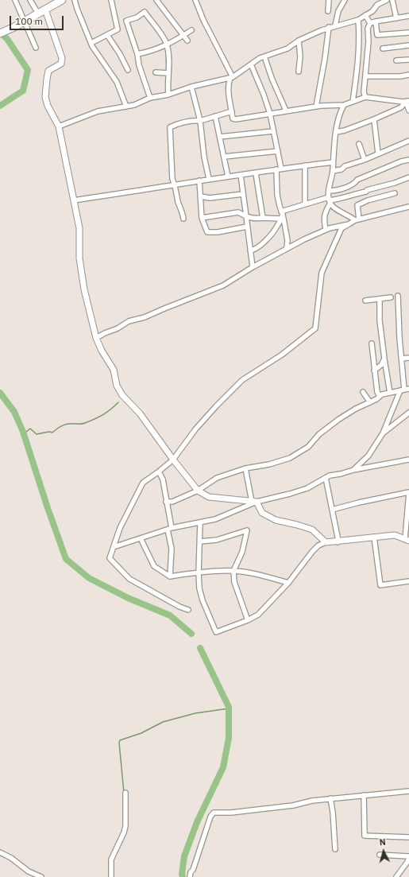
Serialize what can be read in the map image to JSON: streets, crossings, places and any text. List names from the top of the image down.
{
  "scale_bar": "100 m",
  "north": "top"
}
